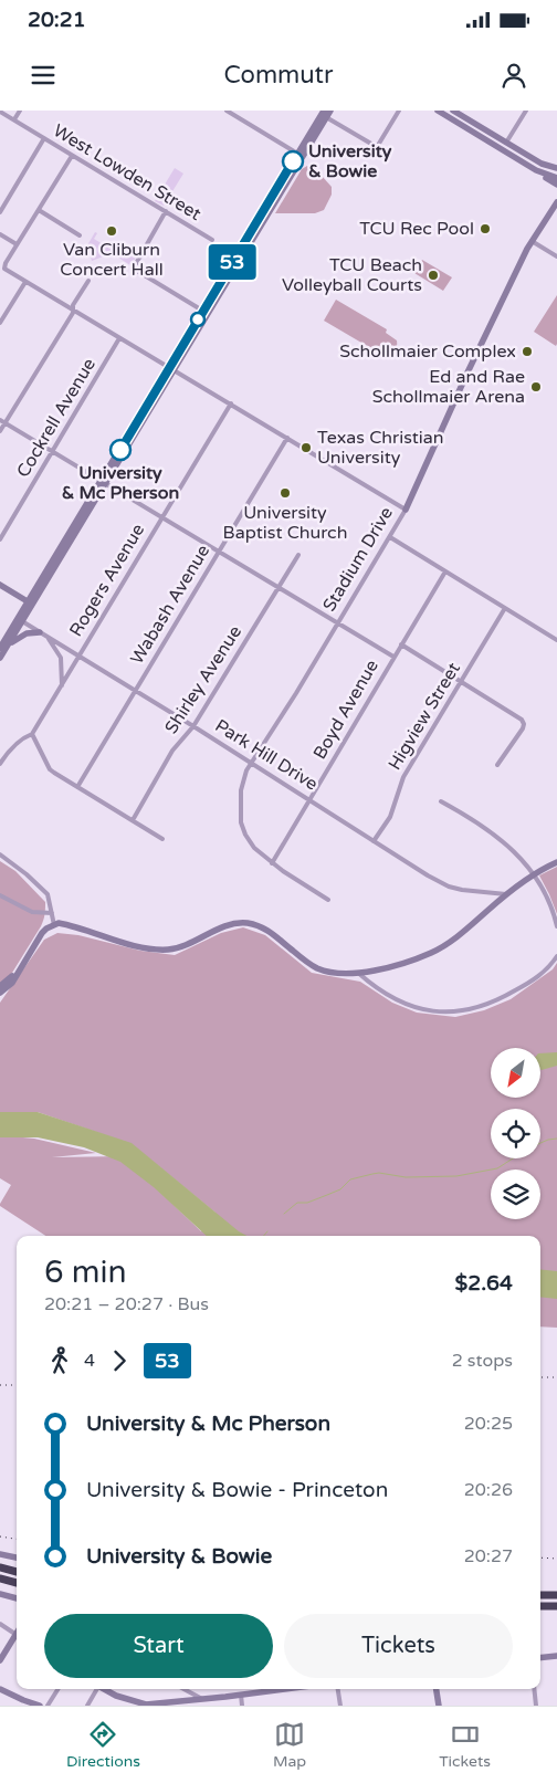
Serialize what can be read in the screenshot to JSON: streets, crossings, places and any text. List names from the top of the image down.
{
  "streets": {
    "main road": ["Stadium Drive"],
    "street": [
      "West Lowden Street",
      "Cockrell Avenue",
      "Rogers Avenue",
      "Wabash Avenue",
      "Shirley Avenue",
      "Boyd Avenue",
      "Higview Street",
      "Park Hill Drive"
    ]
  },
  "crossings": [
    ["Stadium Drive", "Boyd Avenue"],
    ["Stadium Drive", "Park Hill Drive"],
    ["Rogers Avenue", "Park Hill Drive"],
    ["Wabash Avenue", "Park Hill Drive"],
    ["Shirley Avenue", "Park Hill Drive"],
    ["Boyd Avenue", "Park Hill Drive"],
    ["Higview Street", "Park Hill Drive"]
  ],
  "places": [
    "University & Bowie",
    "TCU Rec Pool",
    "Van Cliburn Concert Hall",
    "TCU Beach Volleyball Courts",
    "Schollmaier Complex",
    "Ed and Rae Schollmaier Arena",
    "Texas Christian University",
    "University & Mc Pherson",
    "University Baptist Church"
  ],
  "lines": ["bus line 53"],
  "north": "bottom left",
  "page": {
    "status": "20:21",
    "header": "Commutr",
    "on_map": "53",
    "heading": ["6 min", "20:21 – 20:27 · Bus", "$2.64"],
    "legs": ["4", "53", "2 stops"],
    "list": [
      {
        "name": "University & Mc Pherson",
        "value": "20:25"
      },
      {
        "name": "University & Bowie - Princeton",
        "value": "20:26"
      },
      {
        "name": "University & Bowie",
        "value": "20:27"
      }
    ],
    "buttons": ["Start", "Tickets"],
    "tabs": ["Directions", "Map", "Tickets"]
  }
}
